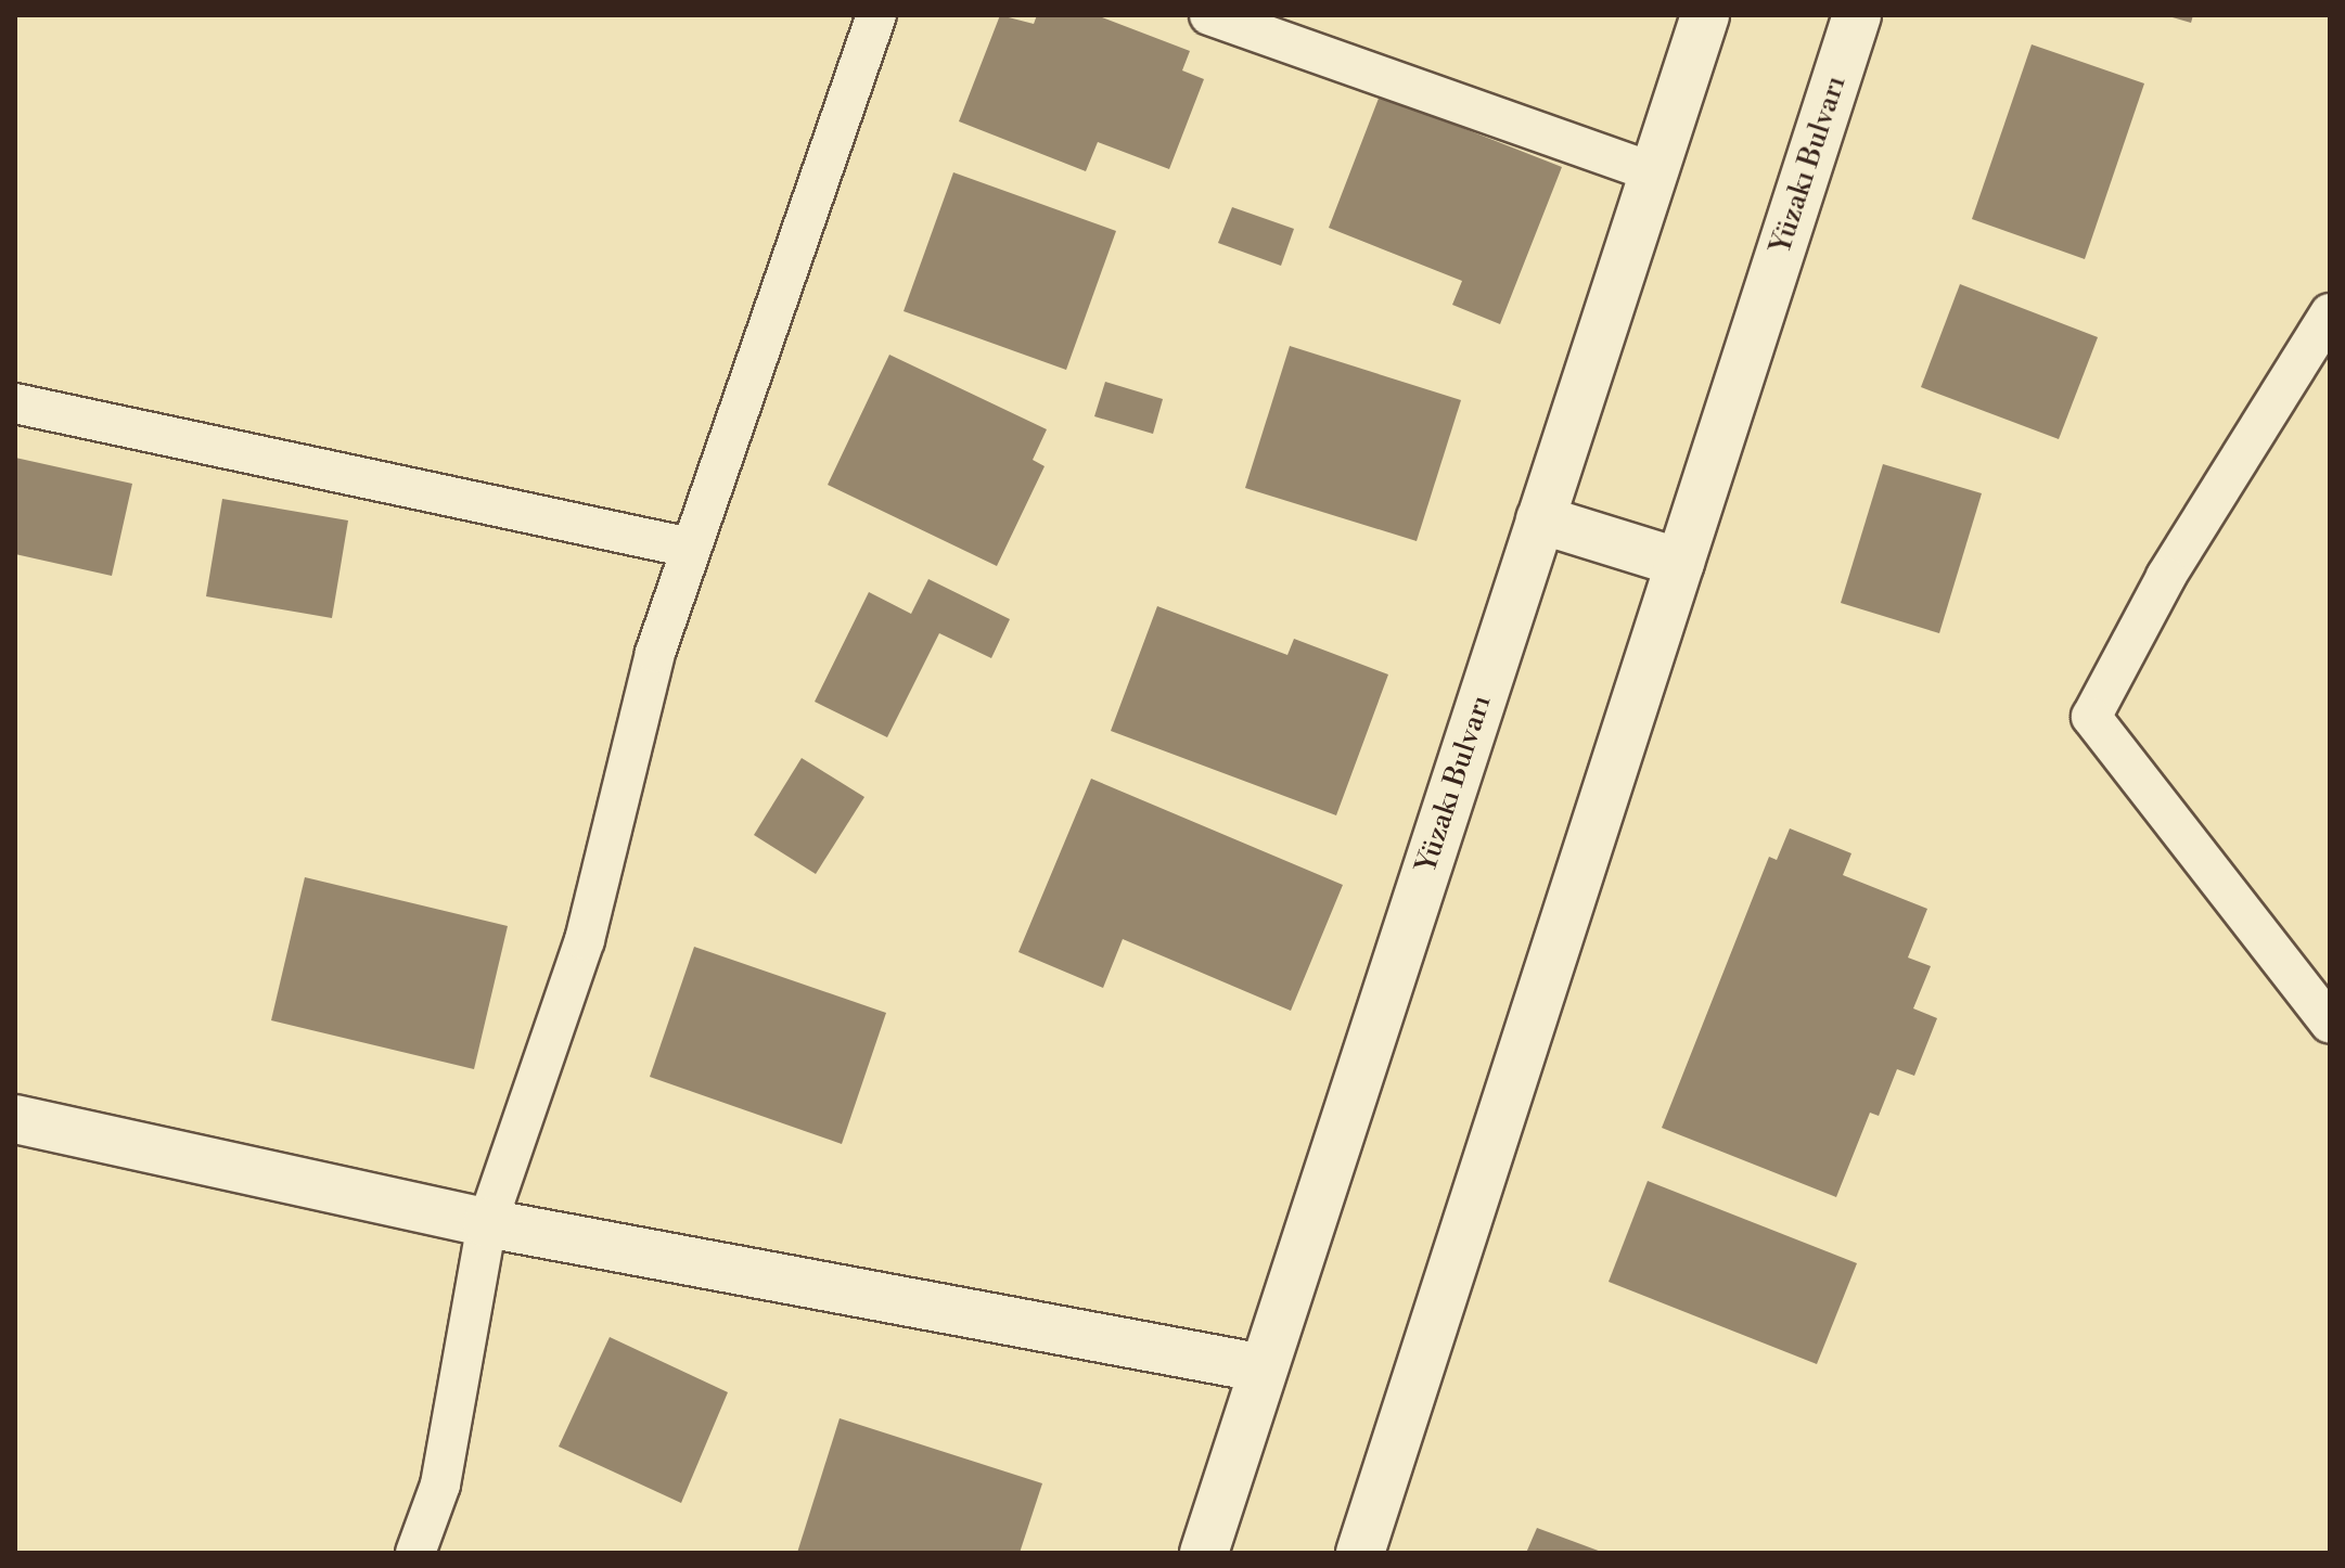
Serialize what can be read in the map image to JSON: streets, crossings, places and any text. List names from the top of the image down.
{
  "streets": {
    "main road": ["Yüzakı Bulvarı"]
  }
}
